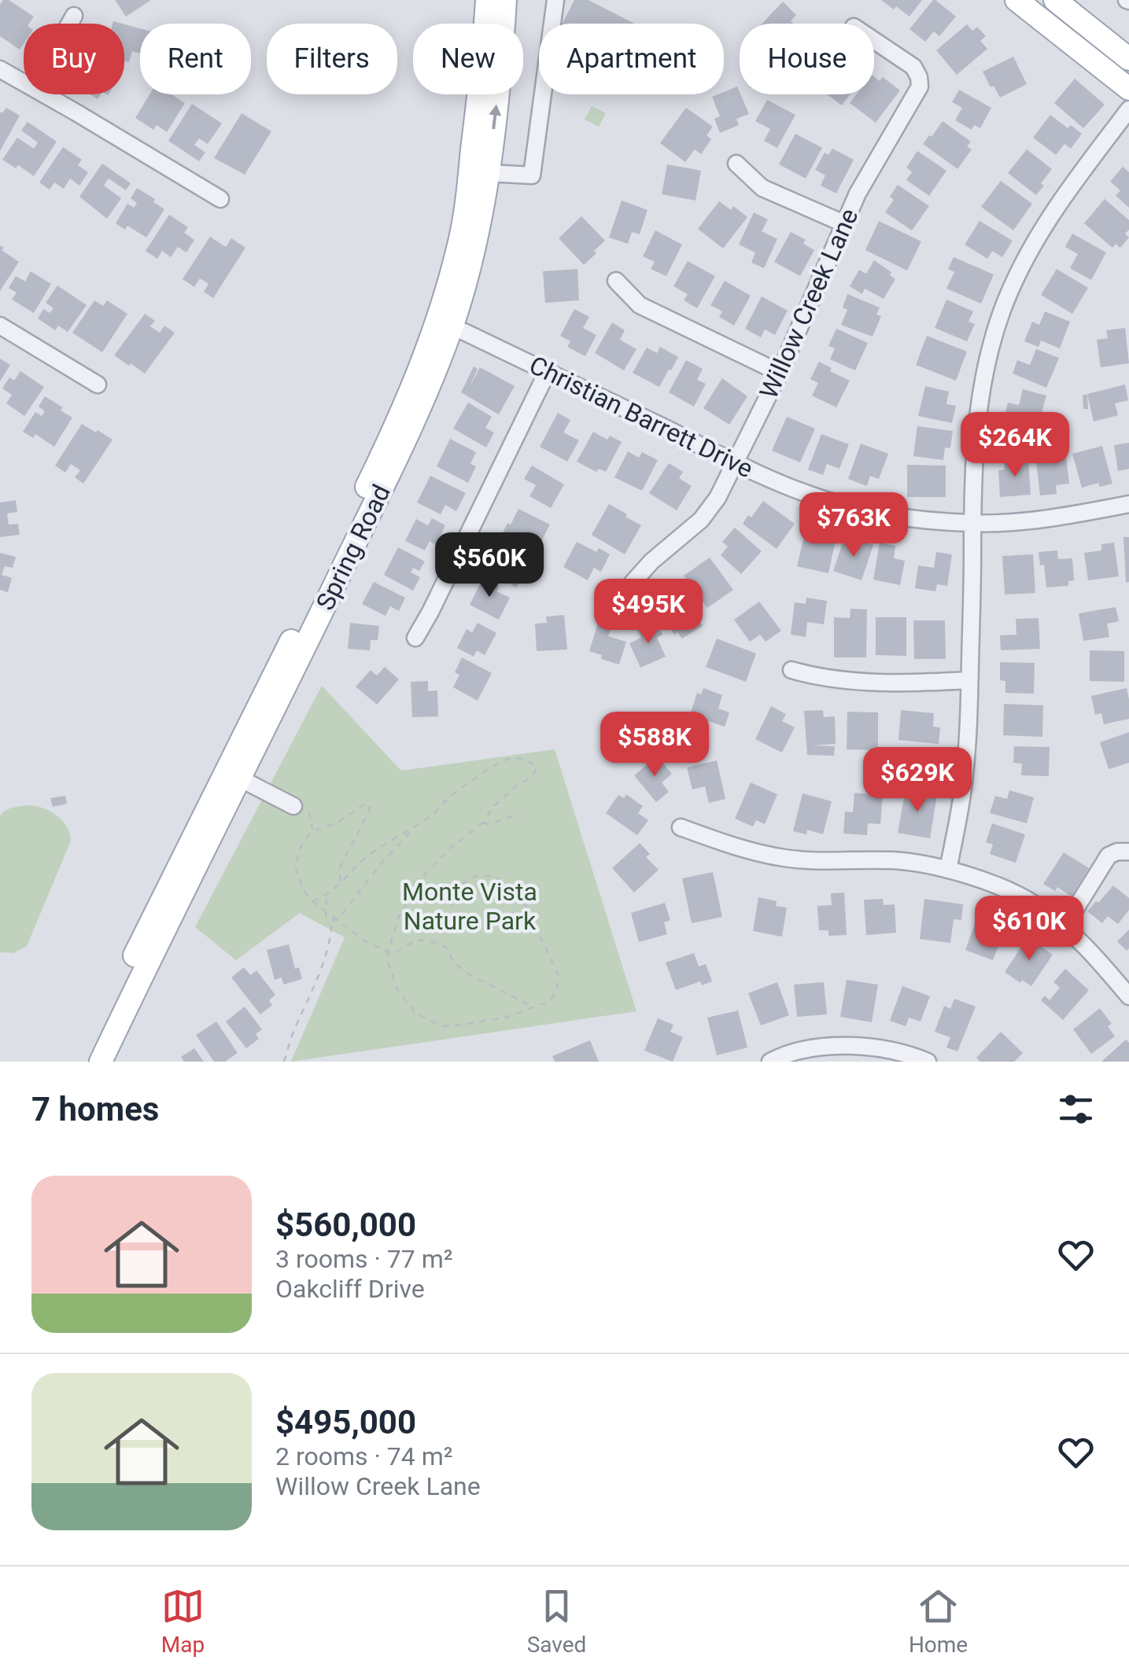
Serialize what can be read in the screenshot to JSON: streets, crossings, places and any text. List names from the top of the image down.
{
  "streets": {
    "main road": ["Spring Road"],
    "street": ["Willow Creek Lane", "Christian Barrett Drive"]
  },
  "crossings": [
    ["Willow Creek Lane", "Christian Barrett Drive"],
    ["Christian Barrett Drive", "Spring Road"]
  ],
  "parks": ["Monte Vista Nature Park"],
  "page": {
    "chip": [
      "Buy",
      "Rent",
      "Filters",
      "New",
      "Apartment",
      "House"
    ],
    "price": [
      "$264K",
      "$763K",
      "$560K",
      "$495K",
      "$588K",
      "$629K",
      "$610K"
    ],
    "heading": "7 homes",
    "list": [
      {
        "name": "$560,000",
        "note": "3 rooms · 77 m² · Oakcliff Drive"
      },
      {
        "name": "$495,000",
        "note": "2 rooms · 74 m² · Willow Creek Lane"
      }
    ],
    "tabs": ["Map", "Saved", "Home"]
  }
}
